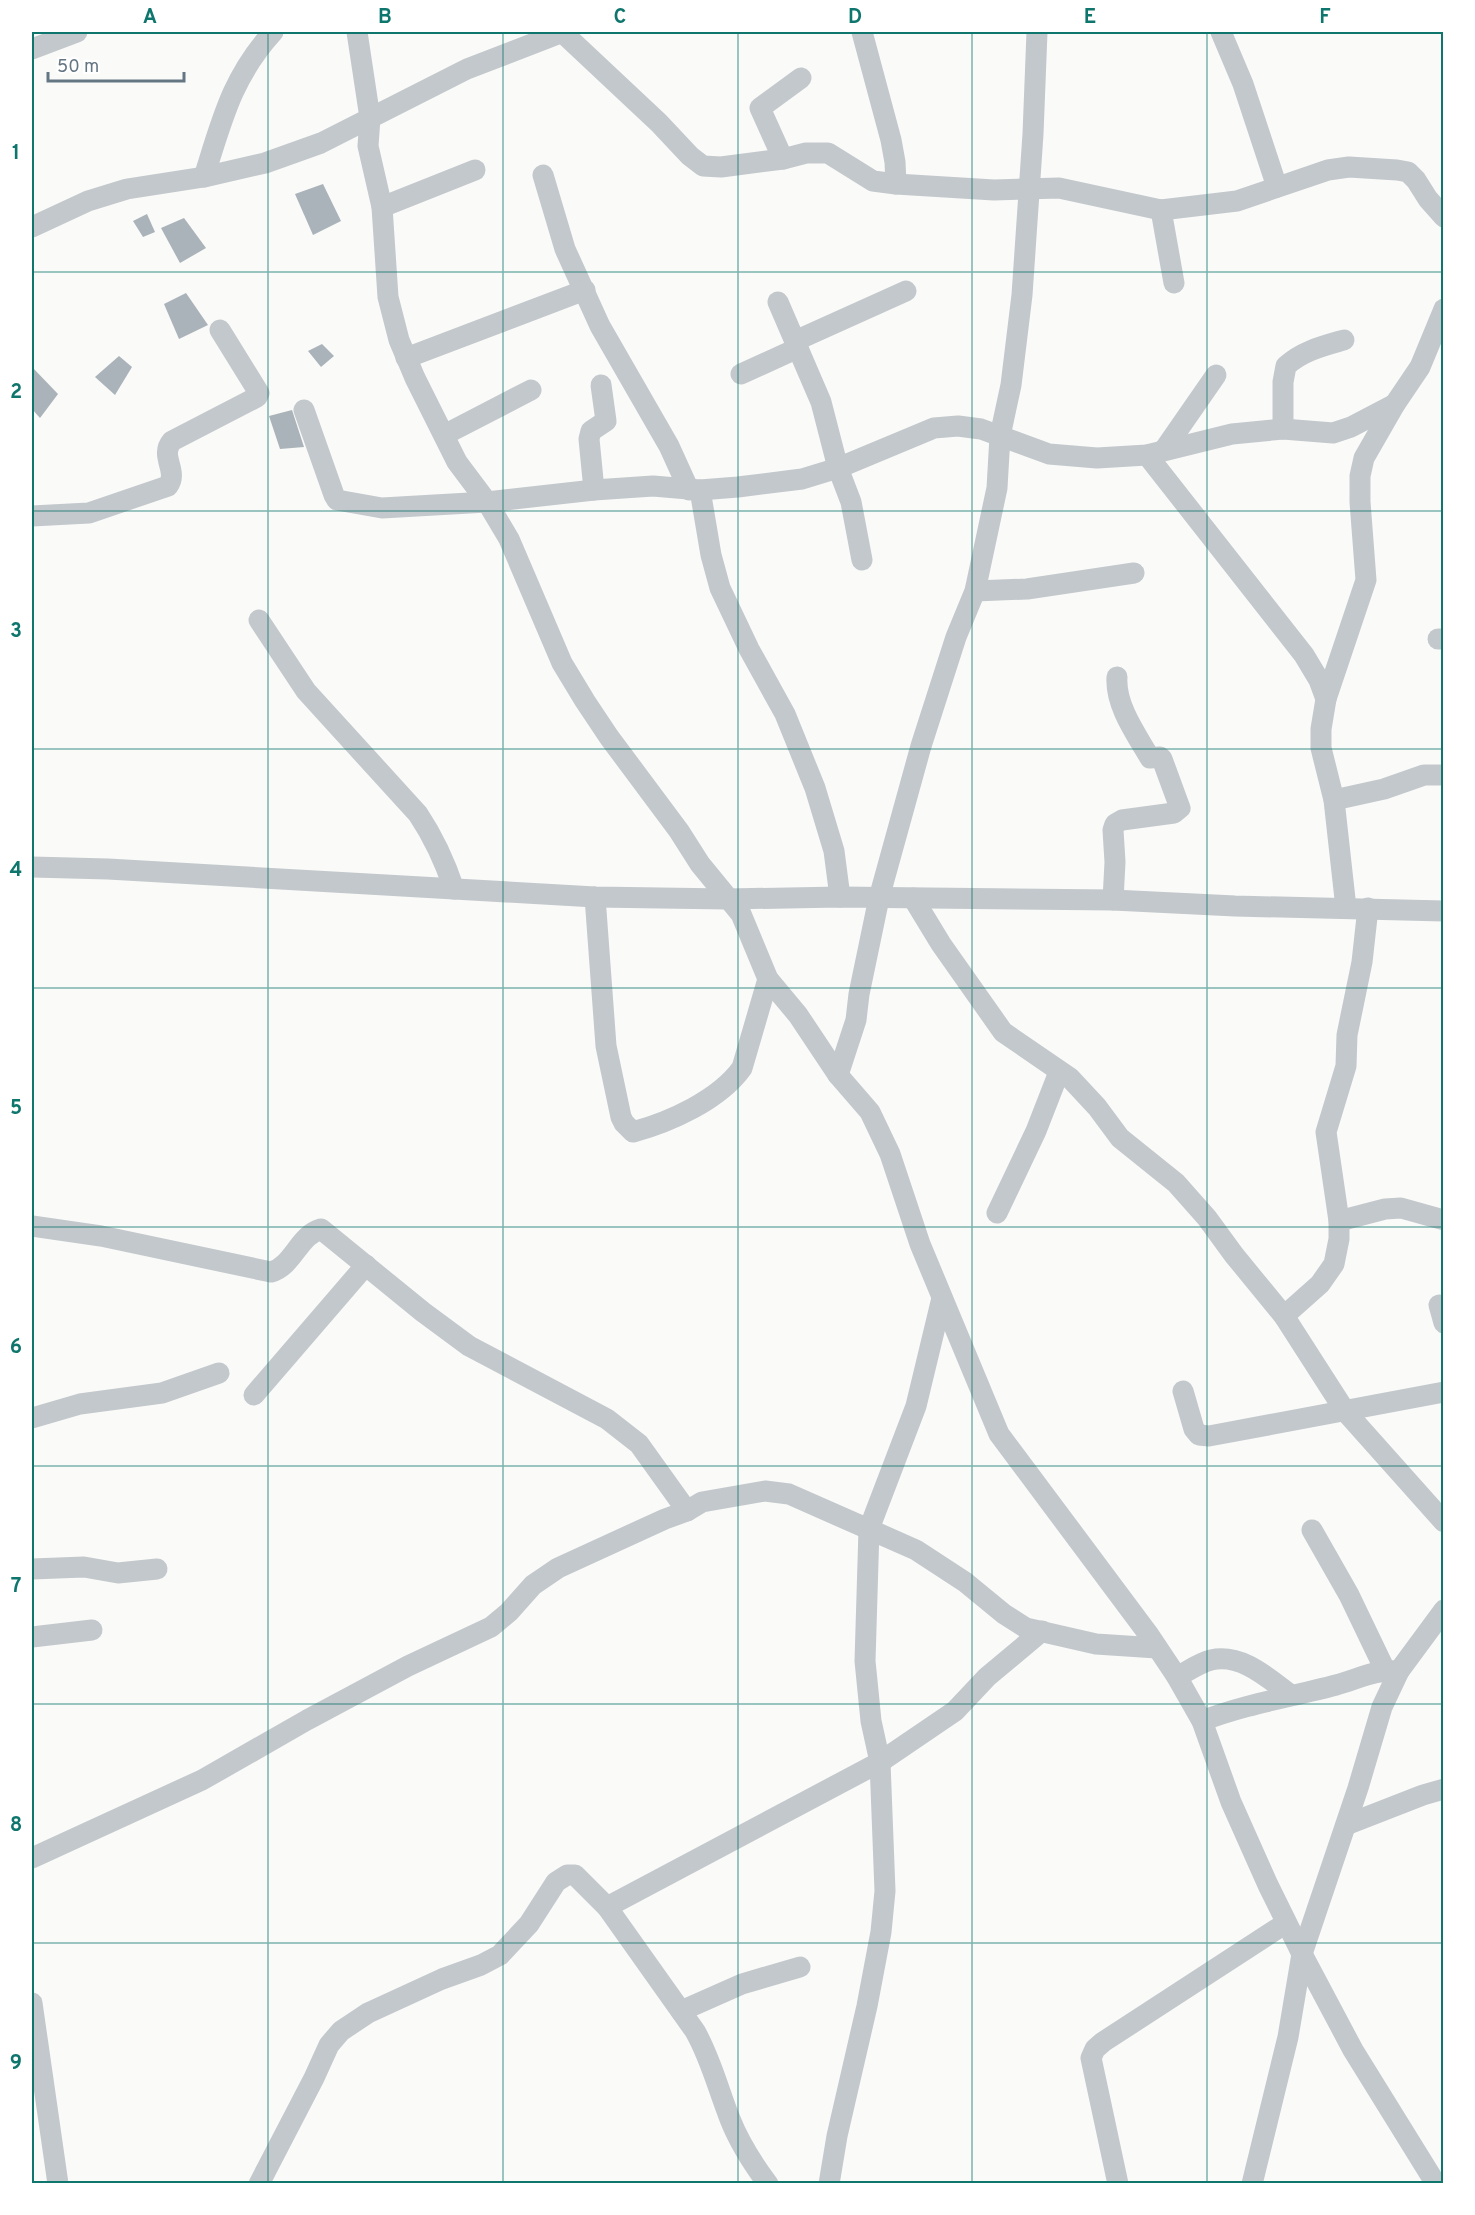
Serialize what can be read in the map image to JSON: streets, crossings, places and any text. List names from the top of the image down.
{
  "scale_bar": "50 m",
  "grid": {
    "columns": [
      "A",
      "B",
      "C",
      "D",
      "E",
      "F"
    ],
    "rows": [
      "1",
      "2",
      "3",
      "4",
      "5",
      "6",
      "7",
      "8",
      "9"
    ]
  }
}
